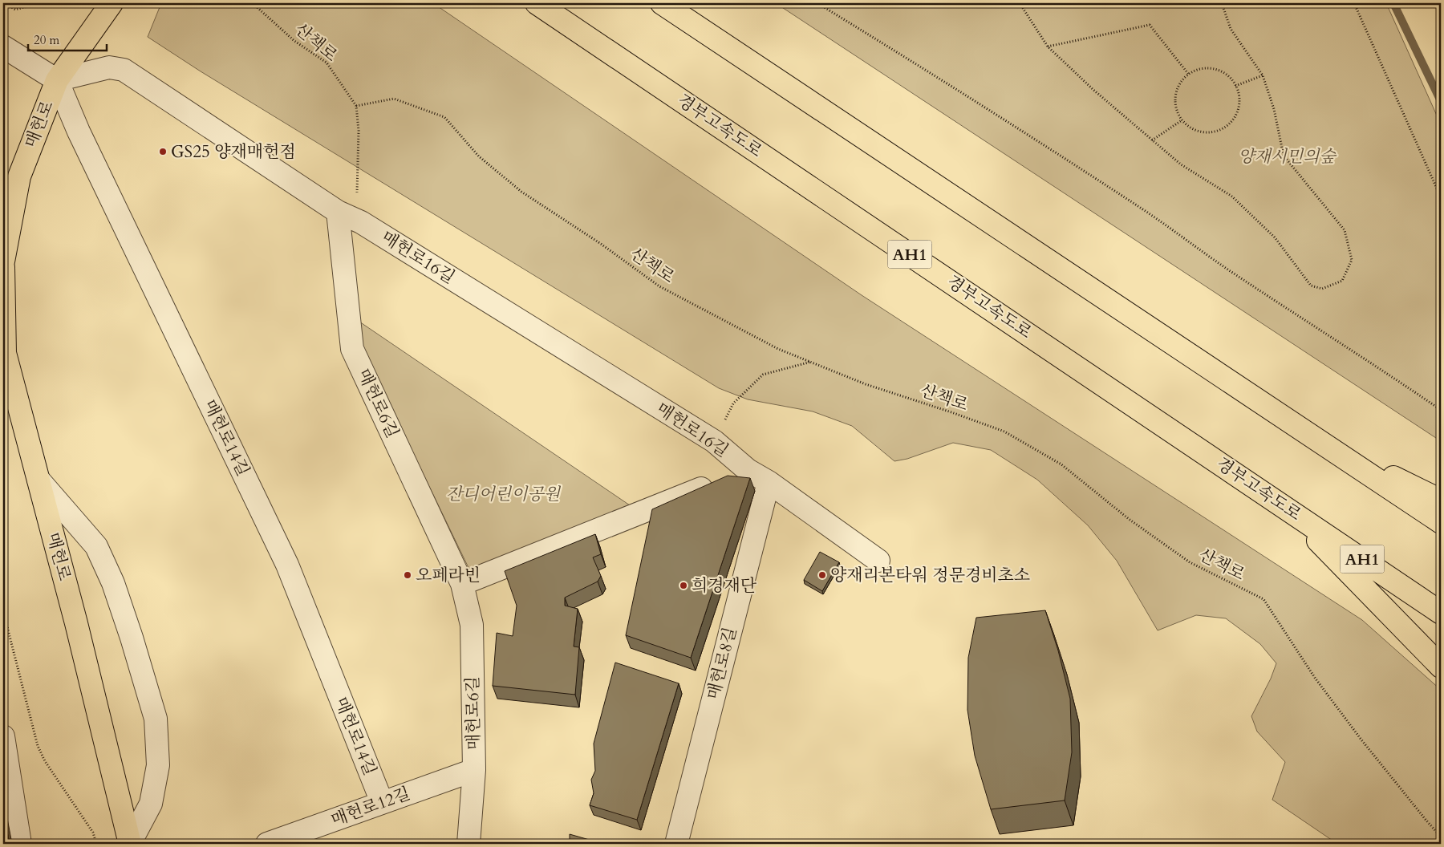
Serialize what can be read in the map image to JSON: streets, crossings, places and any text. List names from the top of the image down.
{
  "streets": {
    "main road": ["매헌로", "경부고속도로", "AH1"],
    "street": [
      "매헌로16길",
      "매헌로6길",
      "매헌로14길",
      "매헌로8길",
      "매헌로12길"
    ],
    "path": ["산책로"]
  },
  "crossings": [
    ["산책로", "매헌로16길"],
    ["매헌로", "매헌로16길"],
    ["매헌로", "매헌로14길"],
    ["매헌로16길", "매헌로6길"],
    ["매헌로16길", "매헌로14길"],
    ["매헌로16길", "매헌로8길"],
    ["매헌로6길", "매헌로12길"],
    ["매헌로14길", "매헌로12길"]
  ],
  "parks": ["양재시민의숲", "잔디어린이공원"],
  "places": [
    "GS25 양재매헌점",
    "오페라빈",
    "양재리본타워 정문경비초소",
    "희경재단"
  ],
  "scale_bar": "20 m"
}
